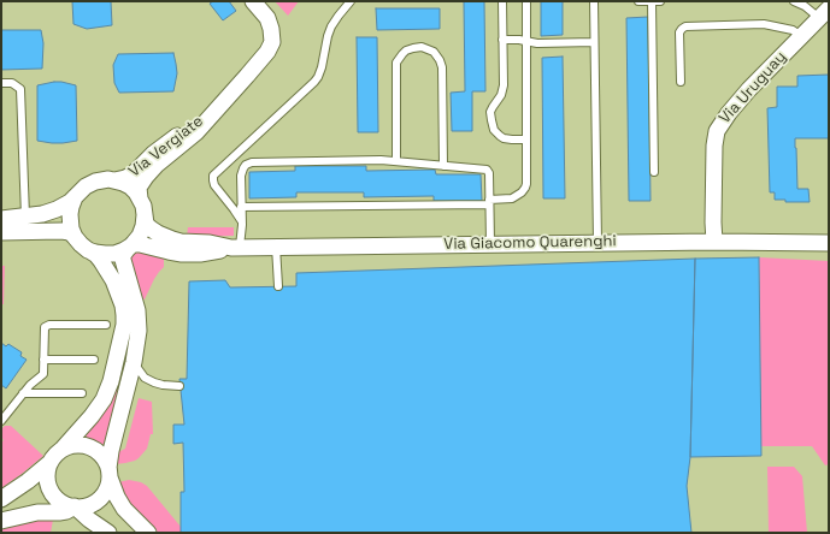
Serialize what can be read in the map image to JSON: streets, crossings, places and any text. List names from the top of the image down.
{
  "streets": {
    "street": ["Via Uruguay", "Via Vergiate", "Via Giacomo Quarenghi"]
  },
  "crossings": [
    ["Via Uruguay", "Via Giacomo Quarenghi"],
    ["Via Vergiate", "Via Giacomo Quarenghi"]
  ]
}
